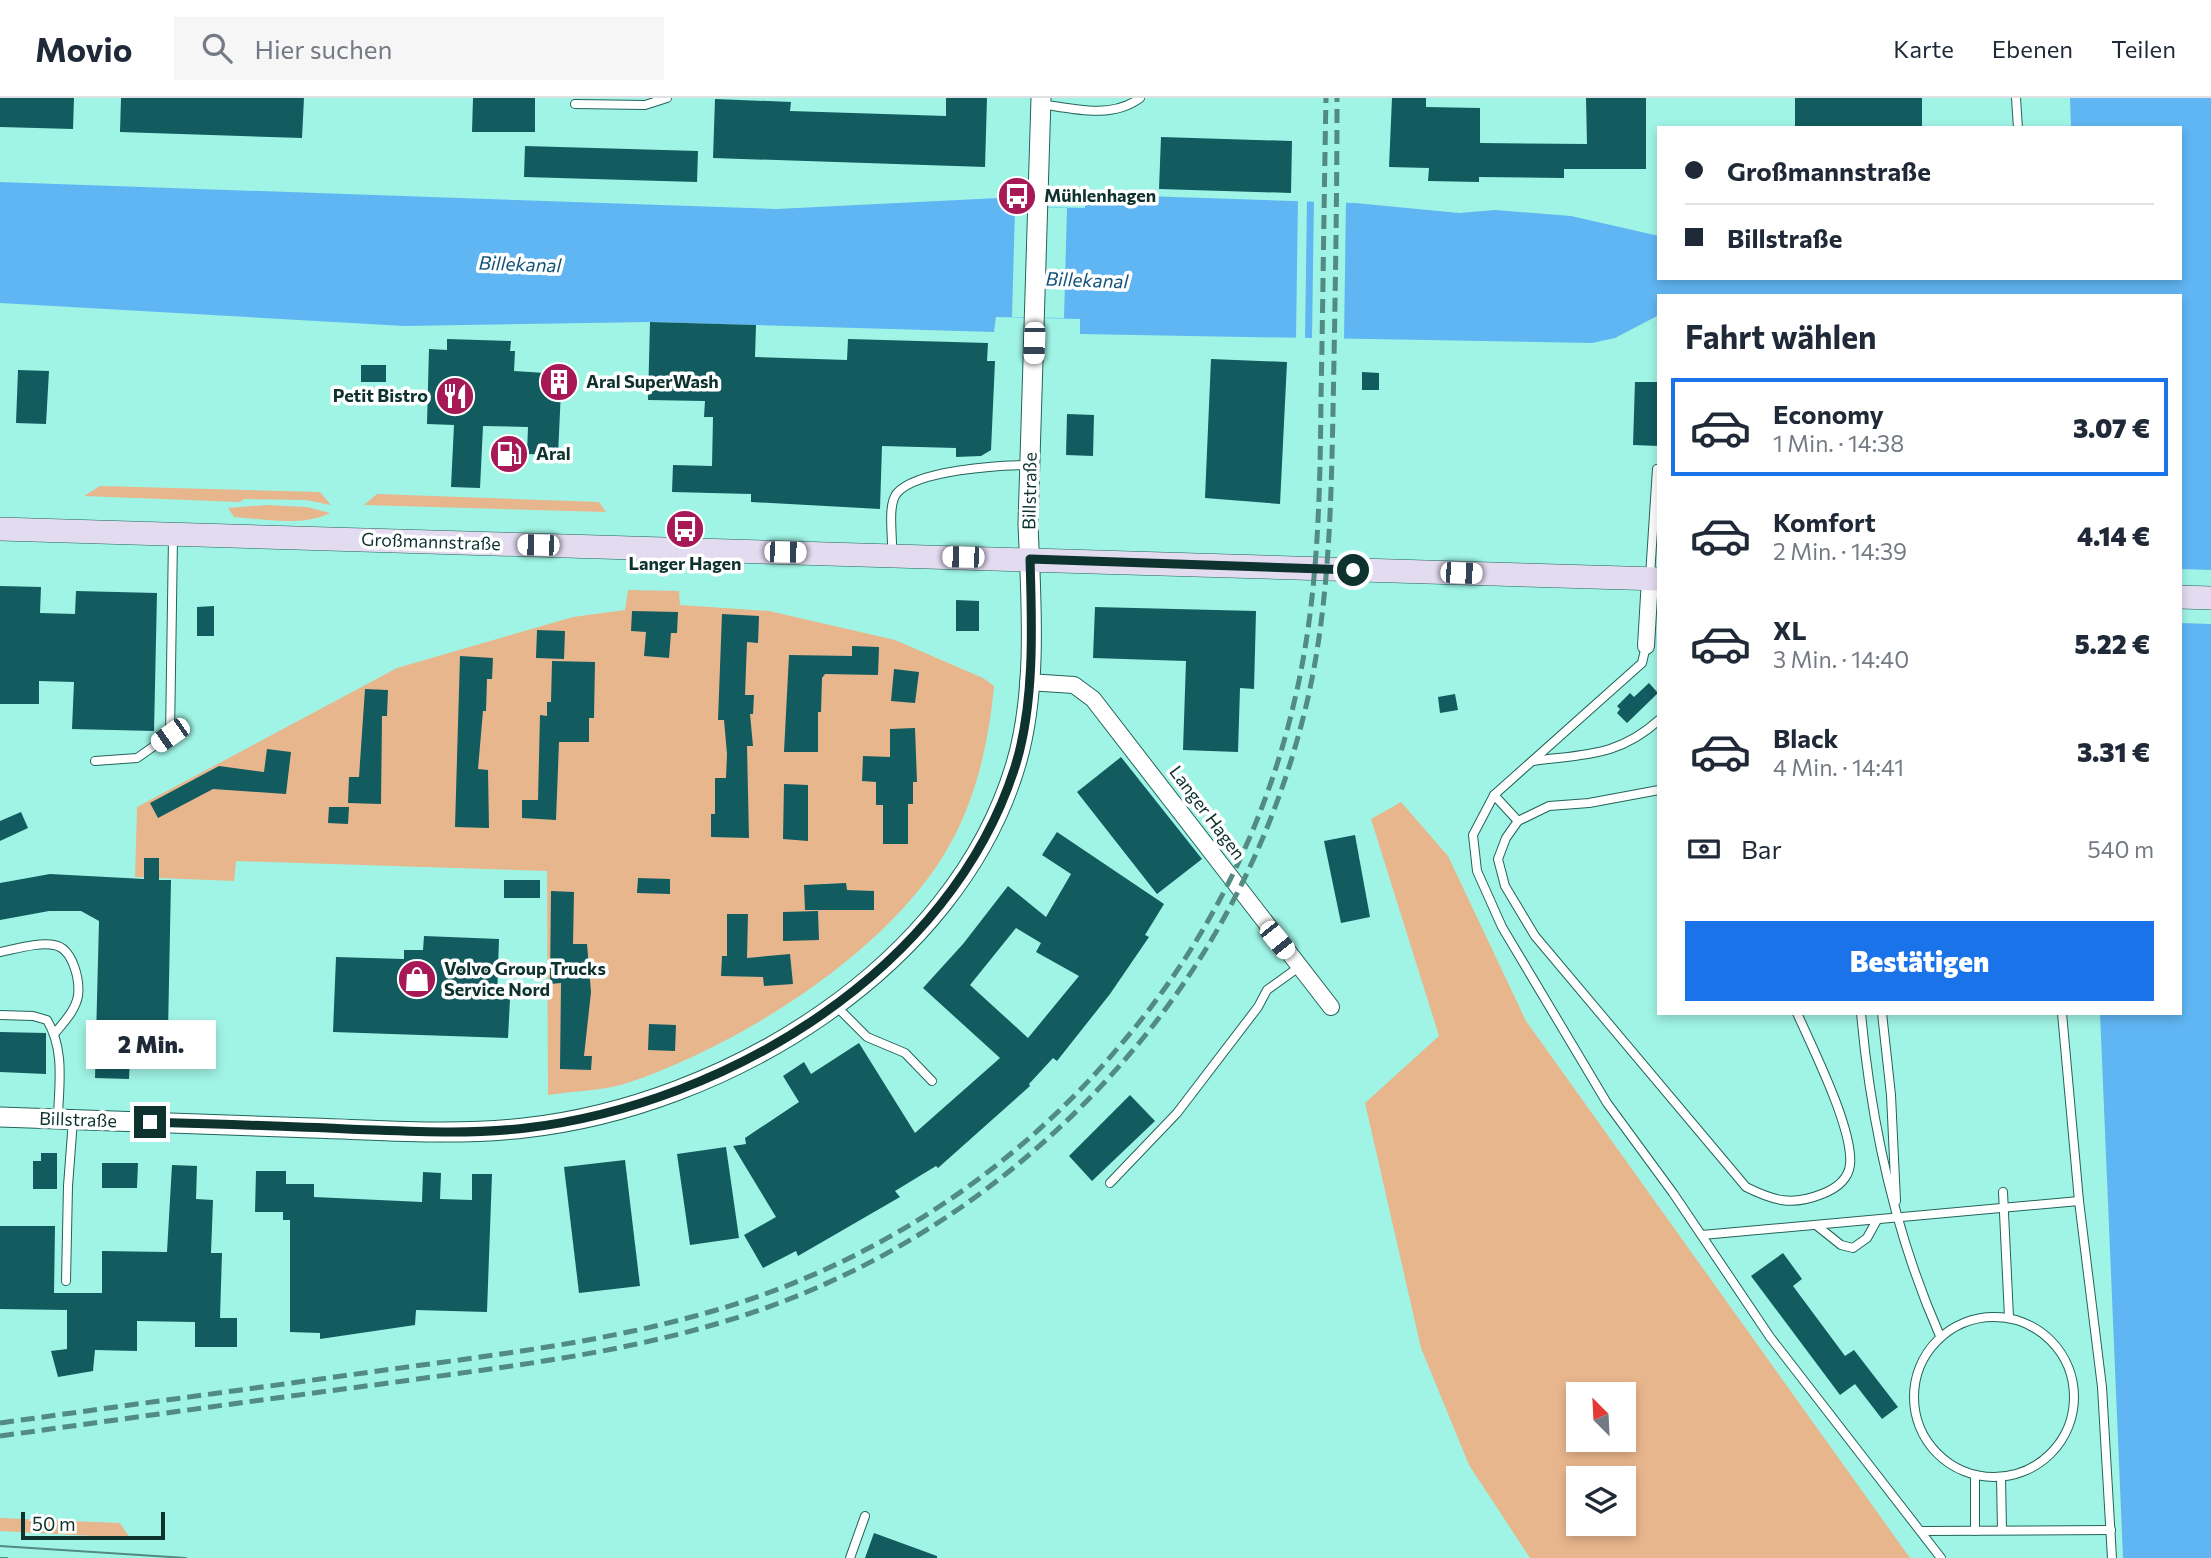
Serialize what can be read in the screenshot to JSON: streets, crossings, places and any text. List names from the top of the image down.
{
  "streets": {
    "main road": ["Großmannstraße"],
    "street": ["Billstraße", "Langer Hagen"]
  },
  "crossings": [
    ["Billstraße", "Großmannstraße"],
    ["Billstraße", "Langer Hagen"]
  ],
  "water": ["Billekanal"],
  "places": {
    "bus stop": ["Mühlenhagen", "Langer Hagen"],
    "building": ["Aral SuperWash"],
    "restaurant": ["Petit Bistro"],
    "fuel station": ["Aral"],
    "shop": ["Volvo Group Trucks Service Nord"]
  },
  "scale_bar": "50 m",
  "north": "top left",
  "page": {
    "header": "Movio",
    "search": "Hier suchen",
    "nav": ["Karte", "Ebenen", "Teilen"],
    "banner": ["Großmannstraße", "Billstraße"],
    "heading": "Fahrt wählen",
    "list": [
      {
        "name": "Economy",
        "note": "1 Min. · 14:38",
        "value": "3.07 €"
      },
      {
        "name": "Komfort",
        "note": "2 Min. · 14:39",
        "value": "4.14 €"
      },
      {
        "name": "XL",
        "note": "3 Min. · 14:40",
        "value": "5.22 €"
      },
      {
        "name": "Black",
        "note": "4 Min. · 14:41",
        "value": "3.31 €"
      }
    ],
    "pay": ["Bar", "540 m"],
    "buttons": "Bestätigen",
    "bubble": "2 Min.",
    "scale": "50 m"
  }
}
